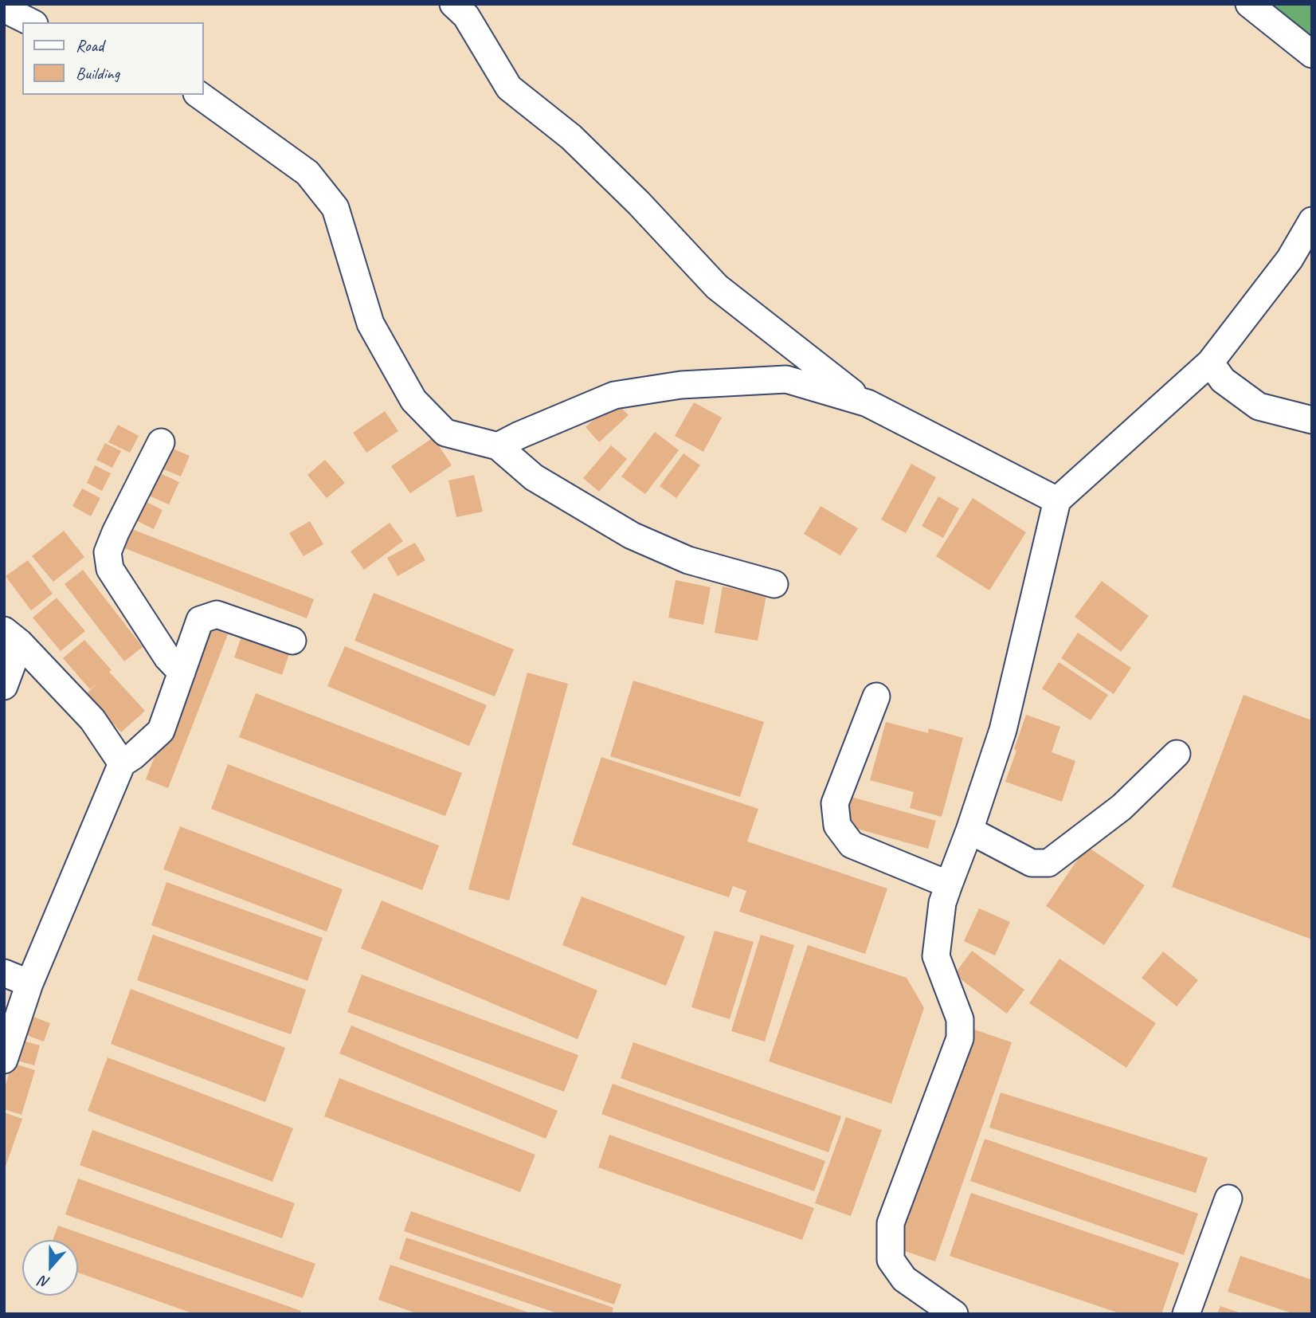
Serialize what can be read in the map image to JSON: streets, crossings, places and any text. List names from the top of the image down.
{
  "legend": ["Road", "Building"],
  "north": "bottom"
}
